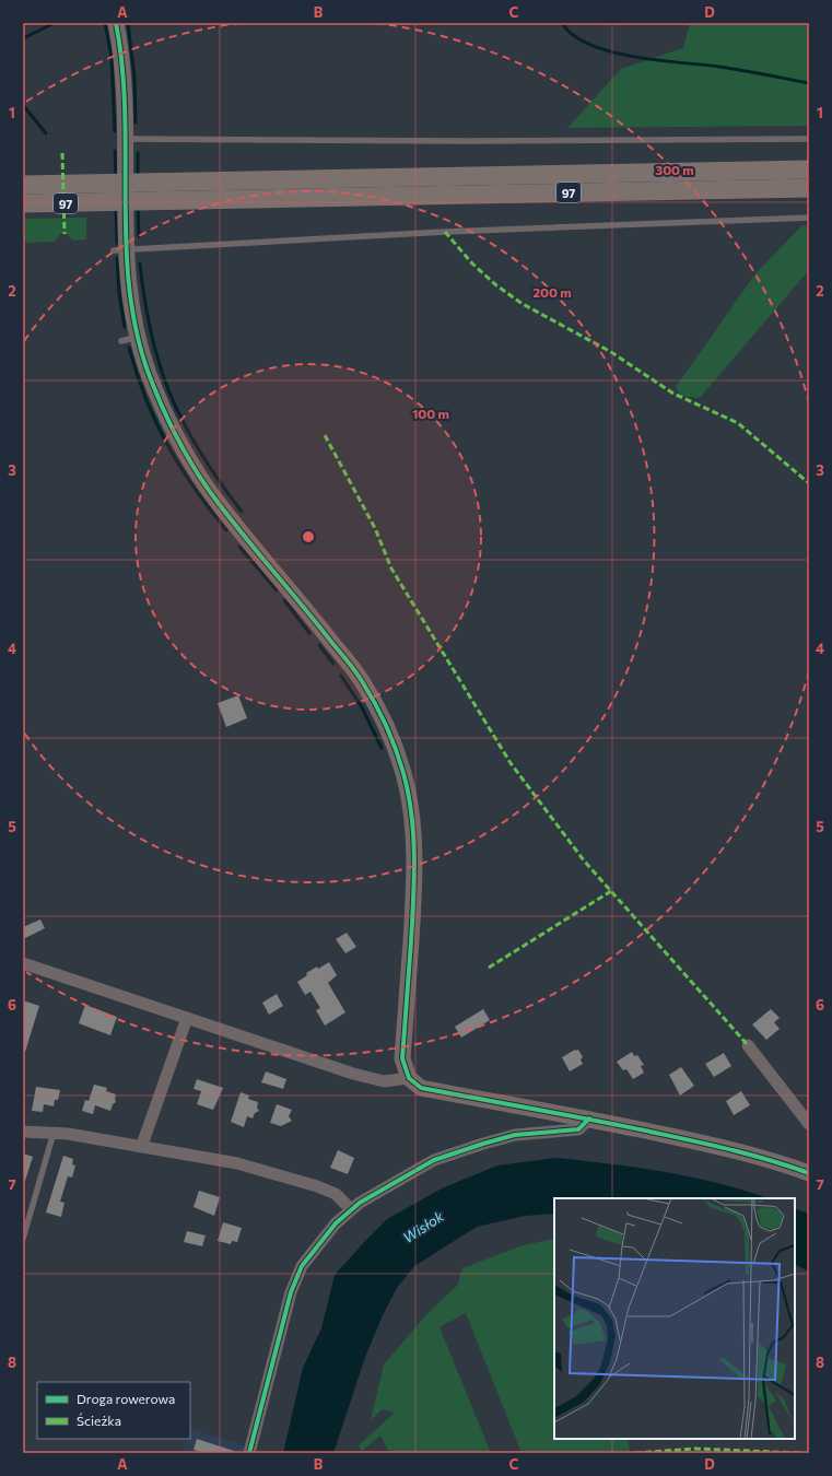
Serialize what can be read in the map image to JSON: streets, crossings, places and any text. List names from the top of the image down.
{
  "streets": {
    "main road": ["97"]
  },
  "water": ["Wisłok"],
  "legend": ["Droga rowerowa", "Ścieżka"],
  "grid": {
    "columns": [
      "A",
      "B",
      "C",
      "D"
    ],
    "rows": [
      "1",
      "2",
      "3",
      "4",
      "5",
      "6",
      "7",
      "8"
    ]
  },
  "rings": ["300 m", "200 m", "100 m"]
}
